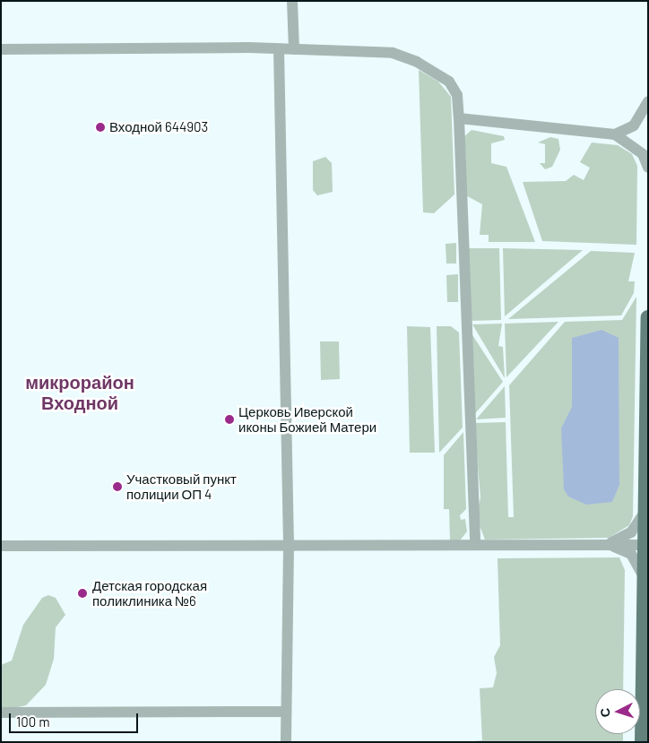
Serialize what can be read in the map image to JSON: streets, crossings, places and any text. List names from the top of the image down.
{
  "districts": ["микрорайон Входной"],
  "places": [
    "Входной 644903",
    "Церковь Иверской иконы Божией Матери",
    "Участковый пункт полиции ОП 4",
    "Детская городская поликлиника №6"
  ],
  "scale_bar": "100 m",
  "north": "left"
}
